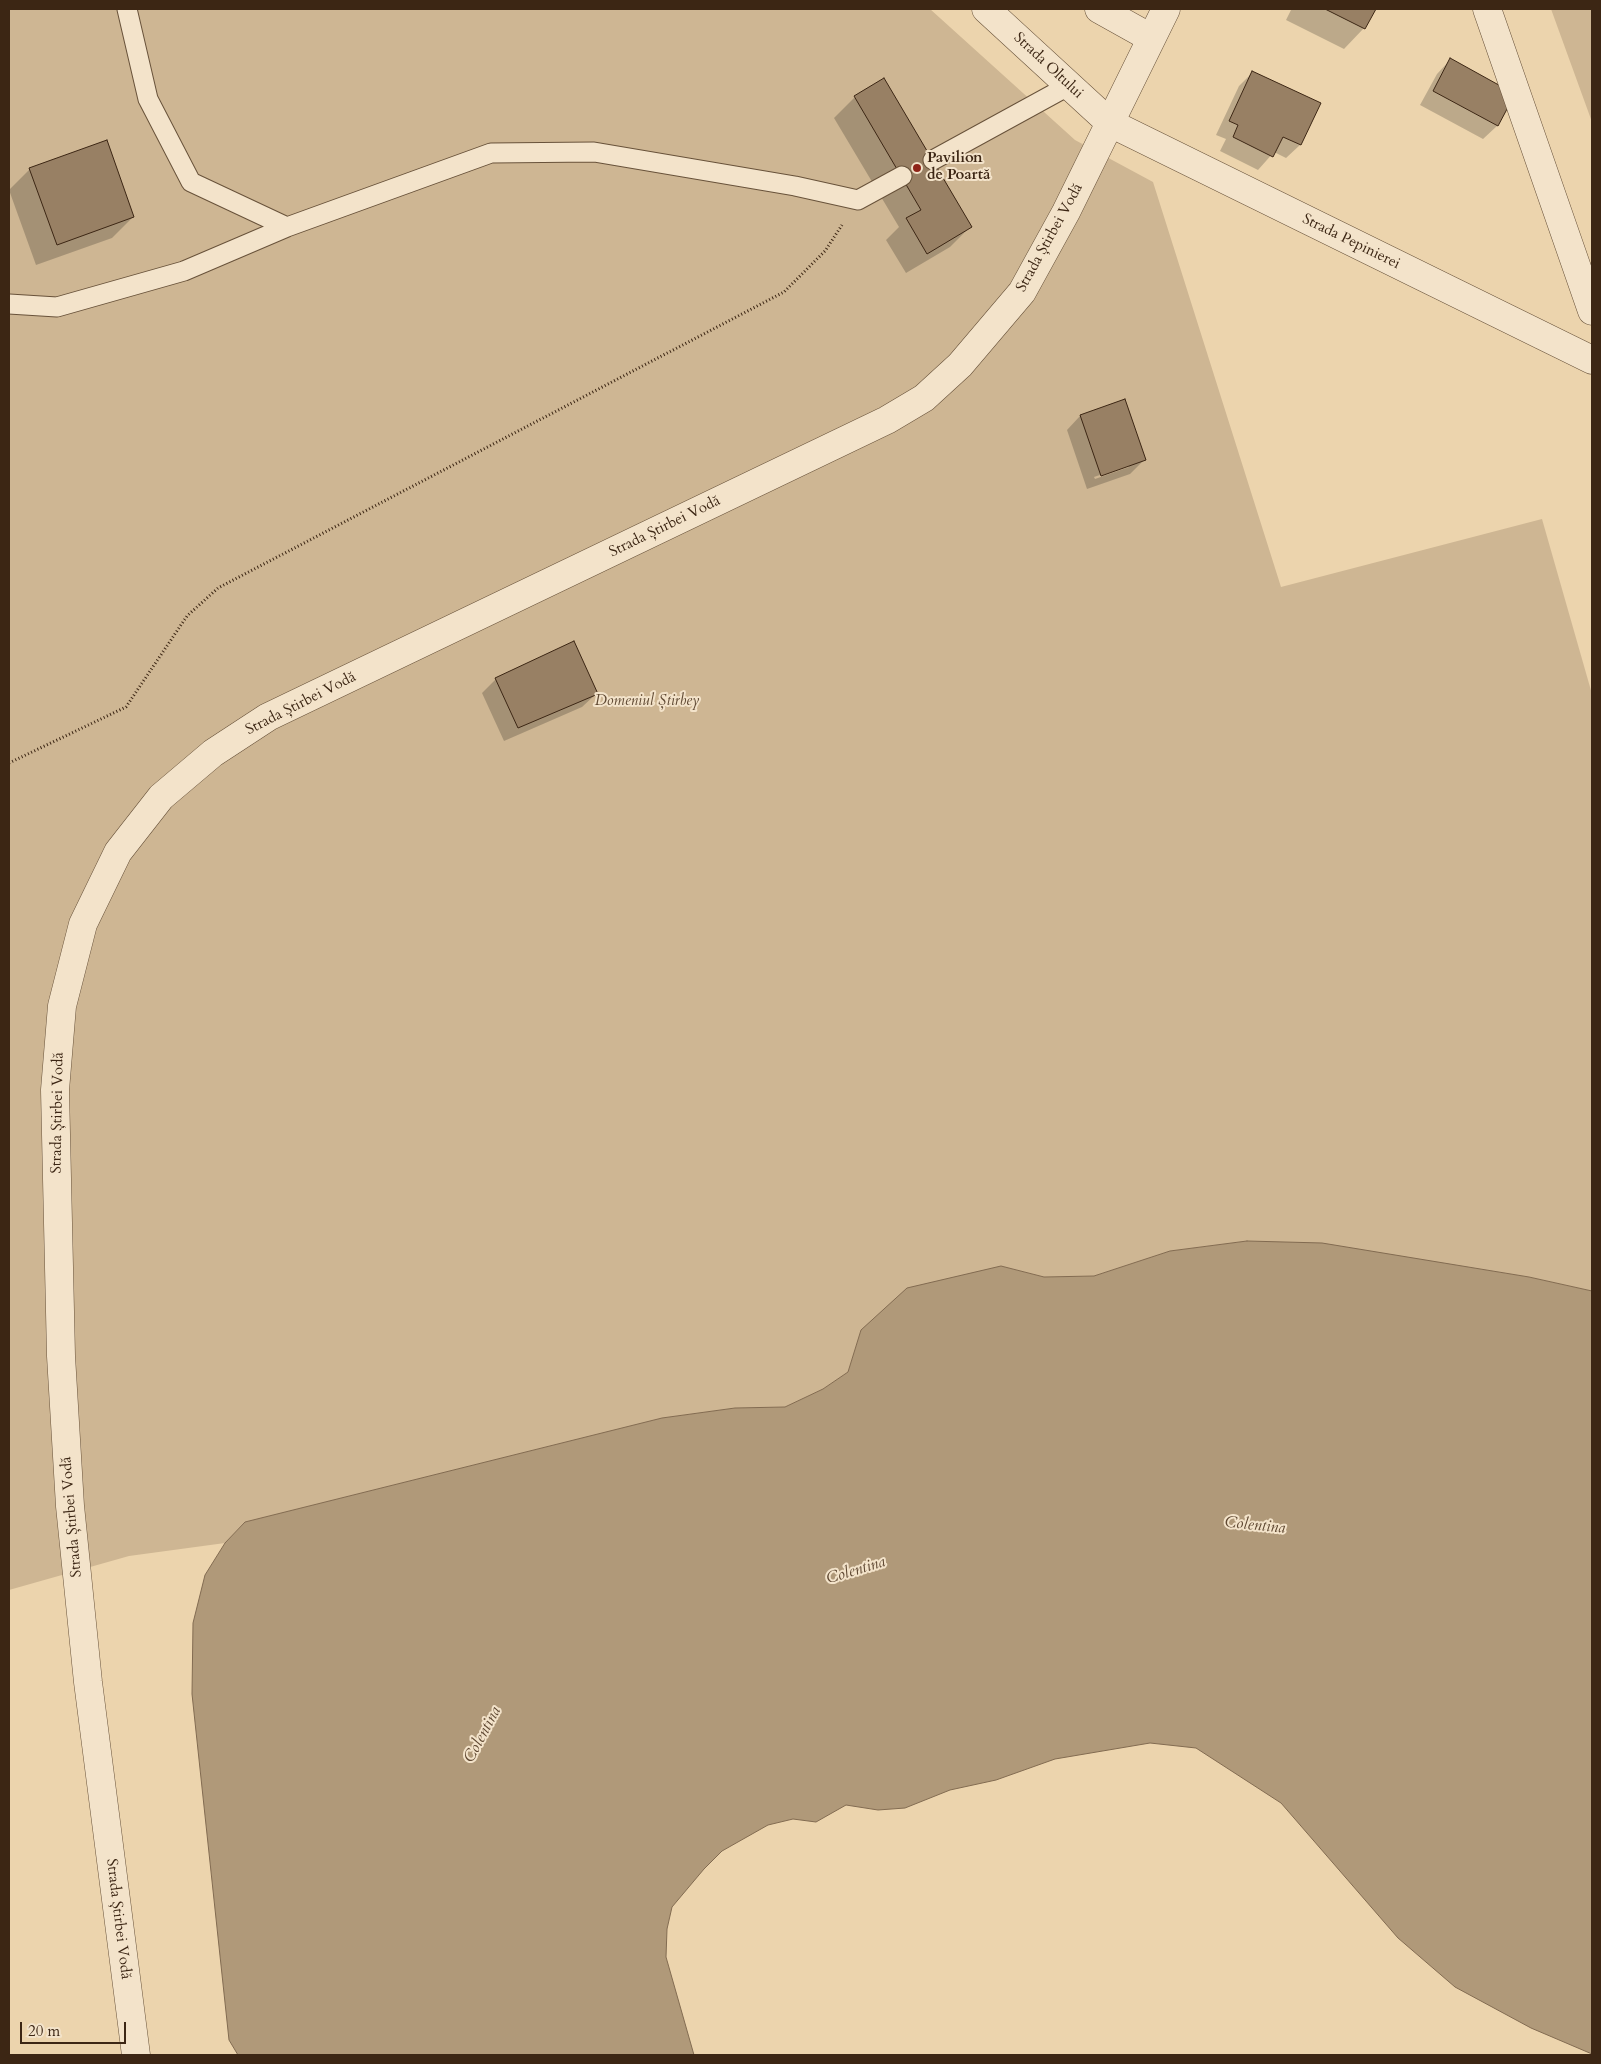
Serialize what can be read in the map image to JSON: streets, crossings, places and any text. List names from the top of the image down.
{
  "streets": {
    "street": ["Strada Oltului", "Strada Știrbei Vodă", "Strada Pepinierei"]
  },
  "crossings": [
    ["Strada Oltului", "Strada Știrbei Vodă"],
    ["Strada Oltului", "Strada Pepinierei"],
    ["Strada Știrbei Vodă", "Strada Pepinierei"]
  ],
  "water": ["Colentina"],
  "parks": ["Domeniul Știrbey"],
  "places": ["Pavilion de Poartă"],
  "scale_bar": "20 m"
}
